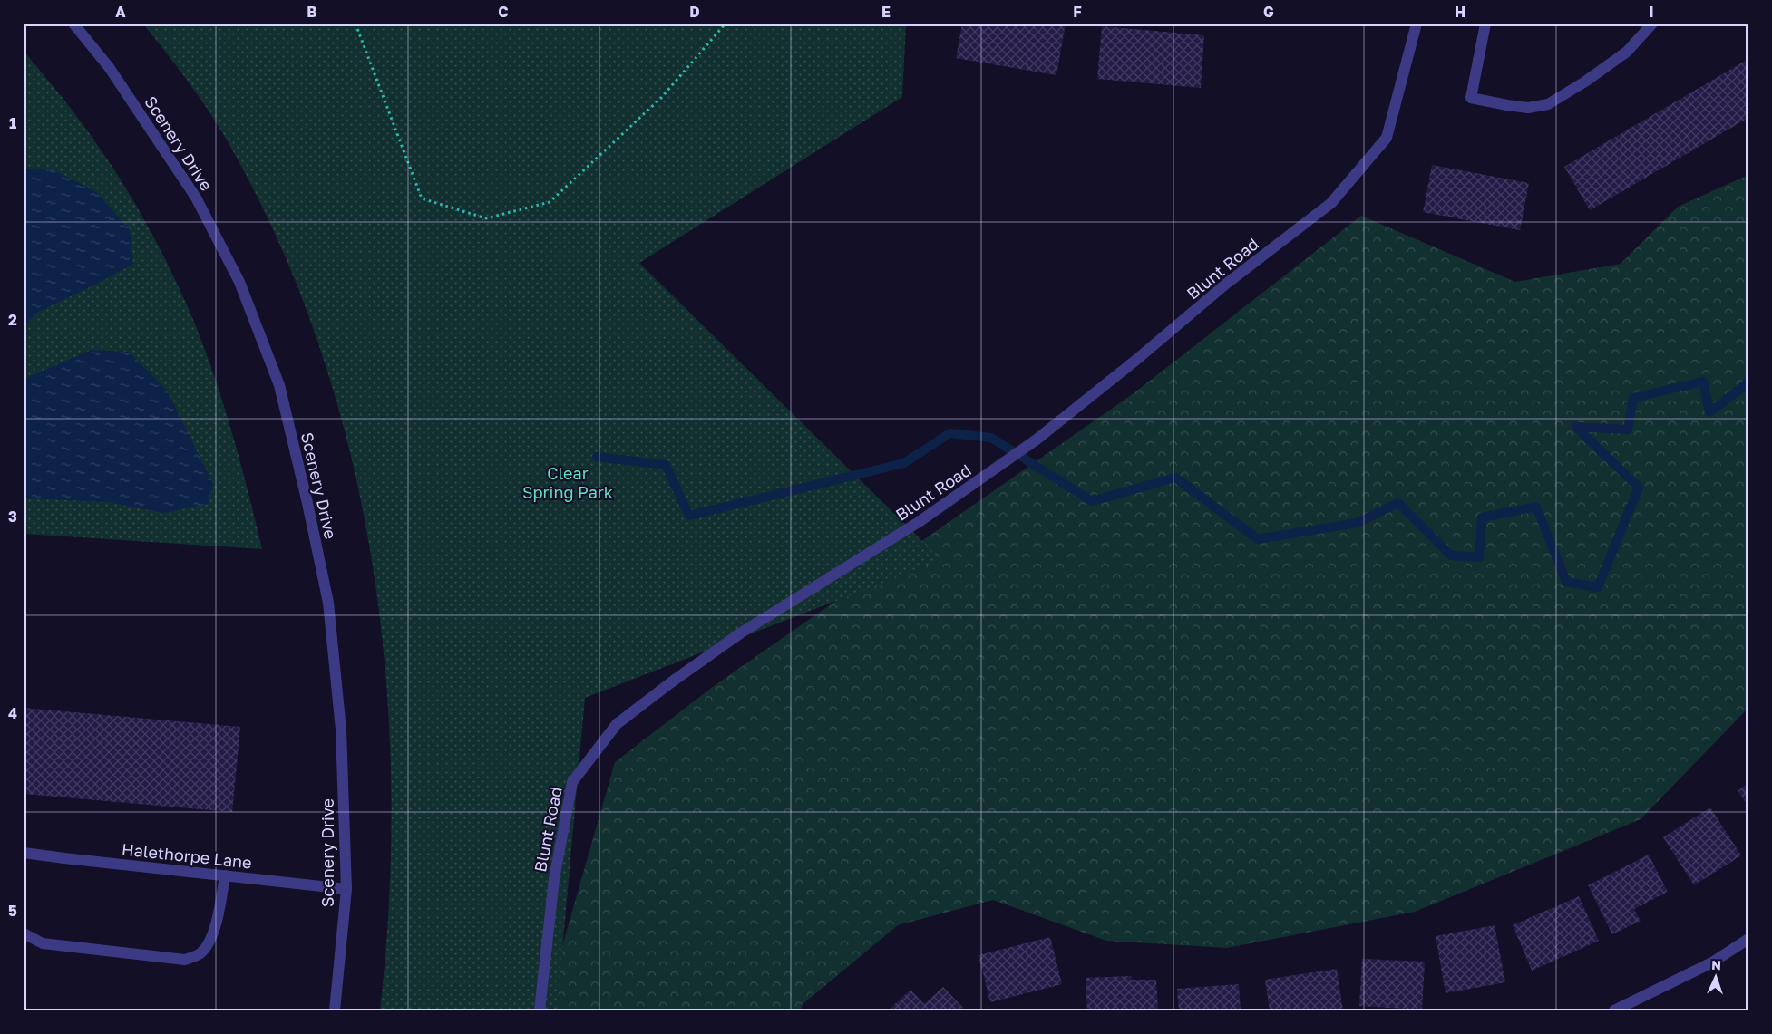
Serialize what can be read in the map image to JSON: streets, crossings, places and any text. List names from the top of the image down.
{
  "streets": {
    "street": ["Scenery Drive", "Blunt Road", "Halethorpe Lane"]
  },
  "crossings": [
    ["Scenery Drive", "Halethorpe Lane"]
  ],
  "parks": ["Clear Spring Park"],
  "north": "top",
  "grid": {
    "columns": [
      "A",
      "B",
      "C",
      "D",
      "E",
      "F",
      "G",
      "H",
      "I"
    ],
    "rows": [
      "1",
      "2",
      "3",
      "4",
      "5"
    ]
  }
}
